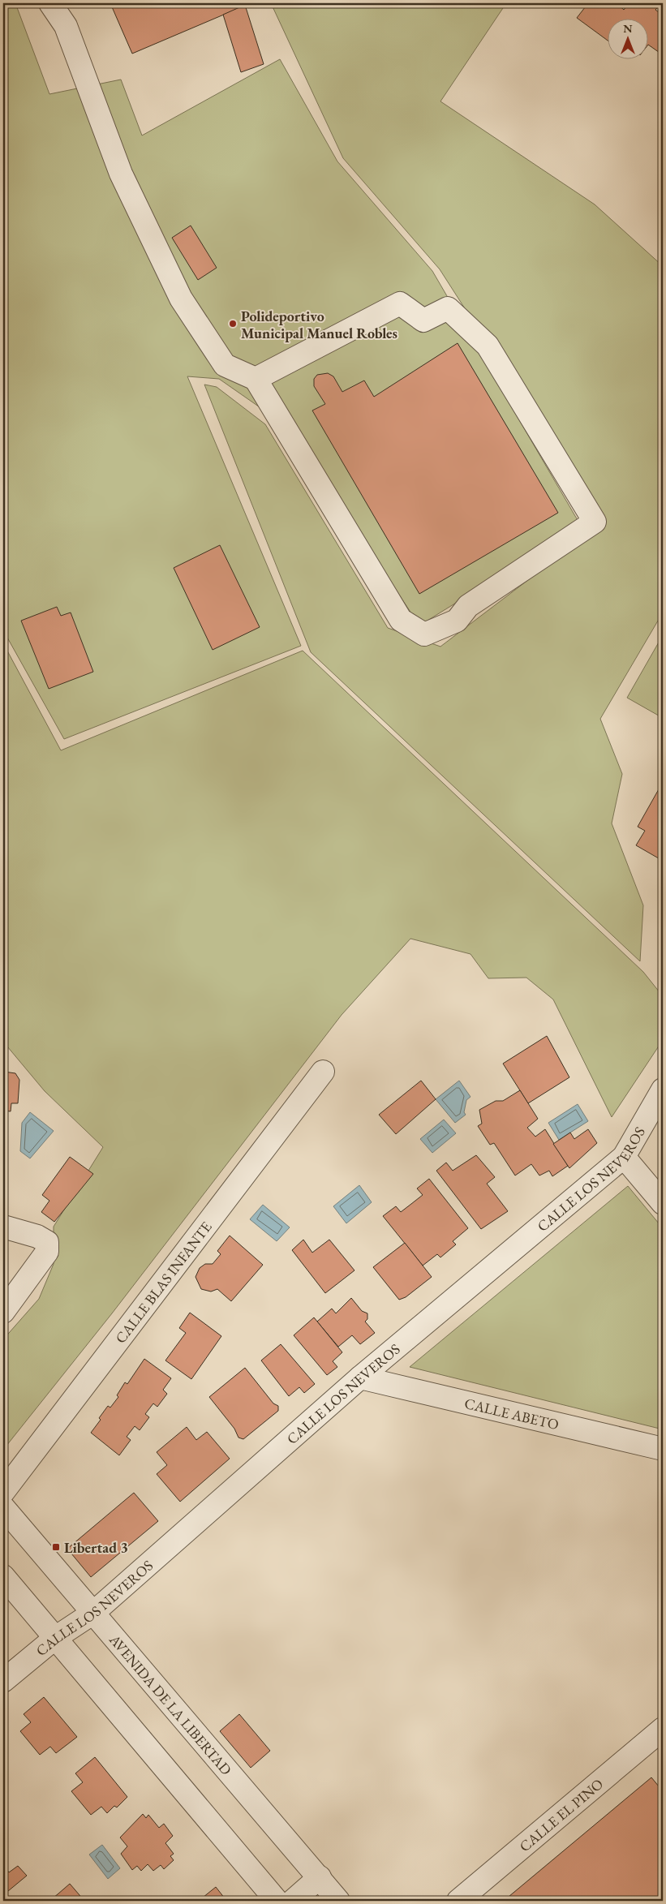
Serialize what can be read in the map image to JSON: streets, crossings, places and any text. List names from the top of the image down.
{
  "streets": {
    "street": [
      "CALLE LOS NEVEROS",
      "CALLE BLAS INFANTE",
      "CALLE ABETO",
      "AVENIDA DE LA LIBERTAD",
      "CALLE EL PINO"
    ]
  },
  "crossings": [
    ["CALLE LOS NEVEROS", "CALLE ABETO"],
    ["CALLE LOS NEVEROS", "AVENIDA DE LA LIBERTAD"]
  ],
  "places": {
    "other": ["Polideportivo Municipal Manuel Robles"],
    "transit": ["Libertad 3"]
  },
  "north": "top"
}
